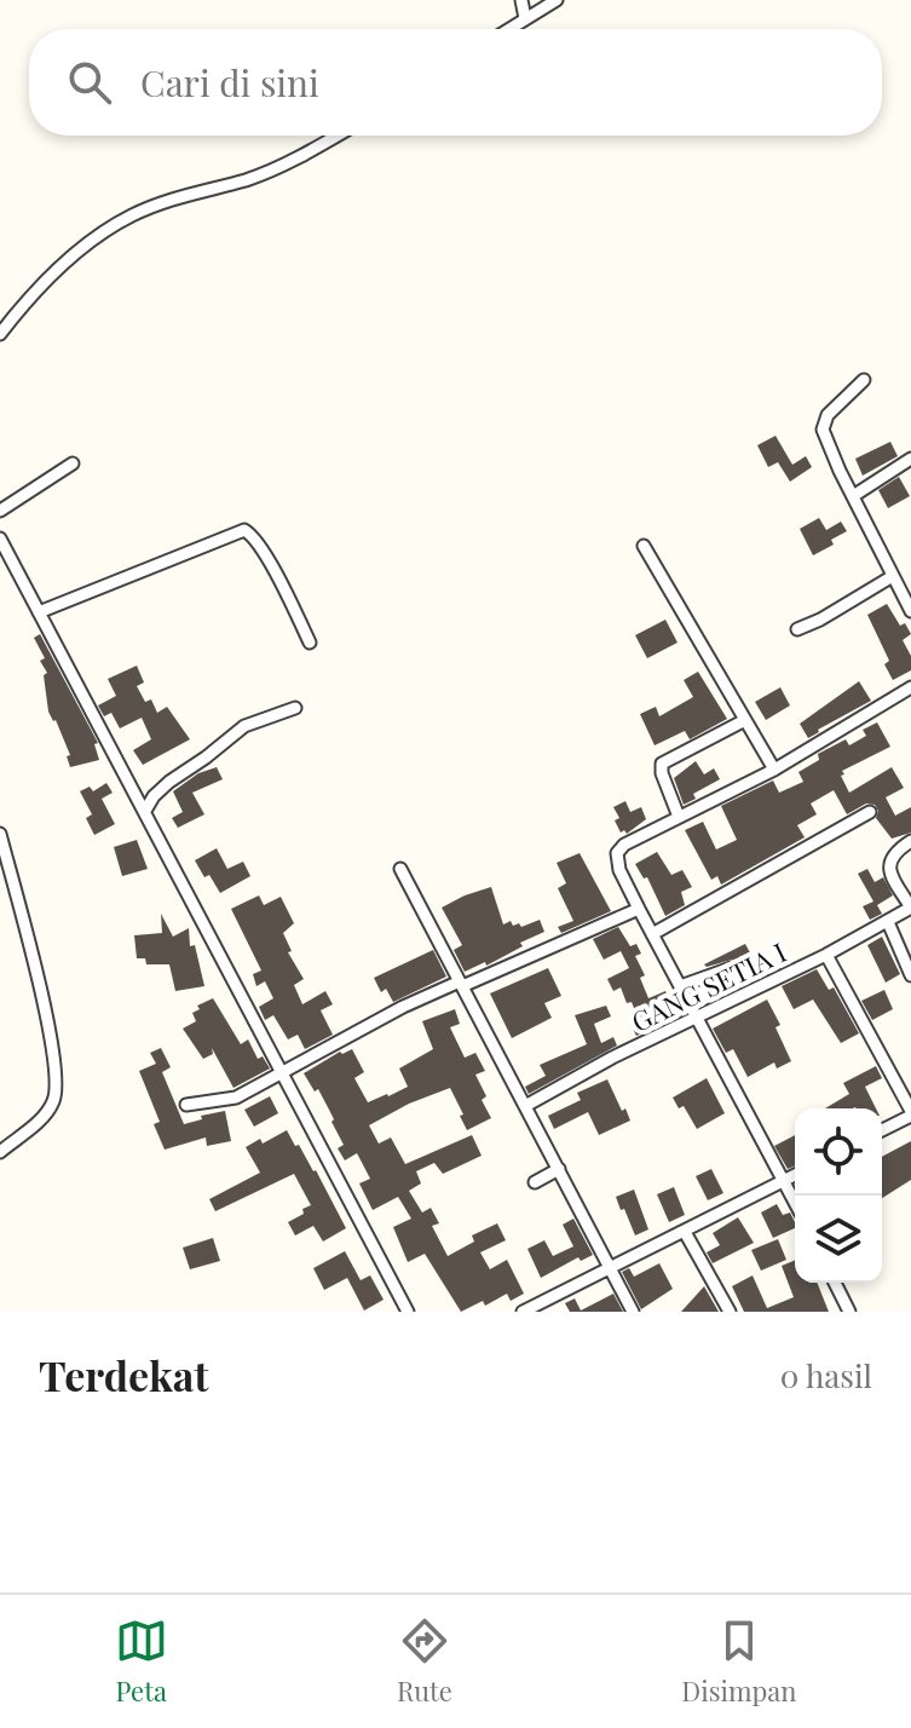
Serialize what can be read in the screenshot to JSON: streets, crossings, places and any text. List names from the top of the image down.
{
  "streets": {
    "street": ["GANG SETIA I"]
  },
  "page": {
    "search": "Cari di sini",
    "heading": ["Terdekat", "0 hasil"],
    "nav": ["Peta", "Rute", "Disimpan"]
  }
}
